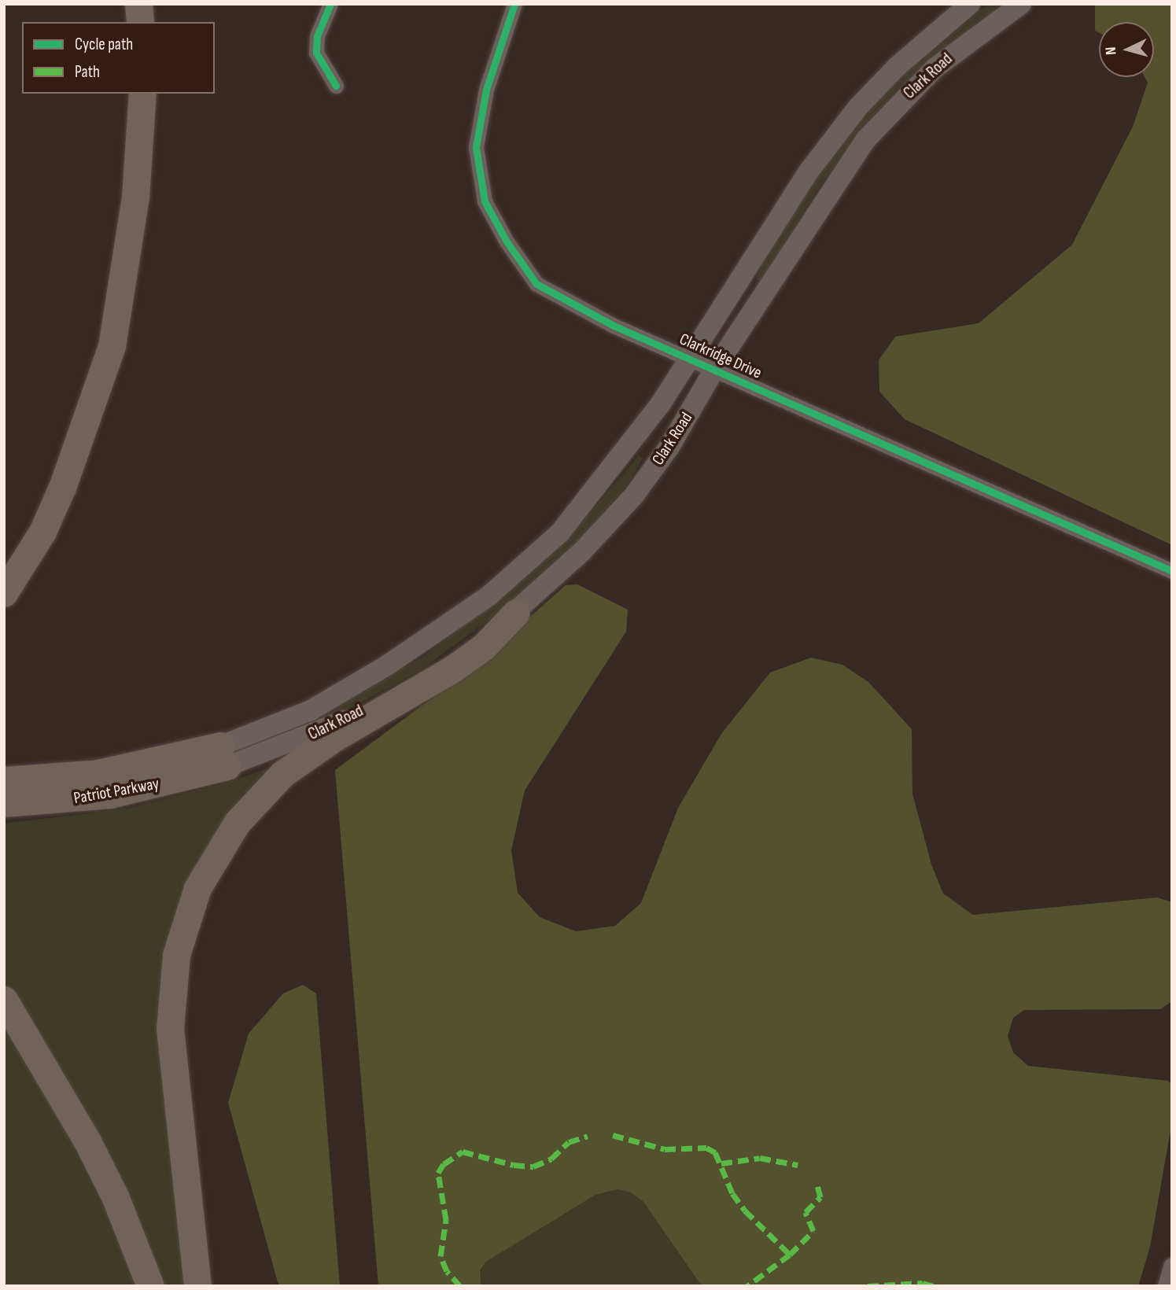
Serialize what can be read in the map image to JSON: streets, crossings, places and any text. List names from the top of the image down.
{
  "streets": {
    "highway": ["Patriot Parkway"],
    "main road": ["Clark Road"],
    "street": ["Clarkridge Drive"]
  },
  "crossings": [
    ["Clark Road", "Clarkridge Drive"],
    ["Clark Road", "Patriot Parkway"]
  ],
  "legend": ["Cycle path", "Path"],
  "north": "left"
}
